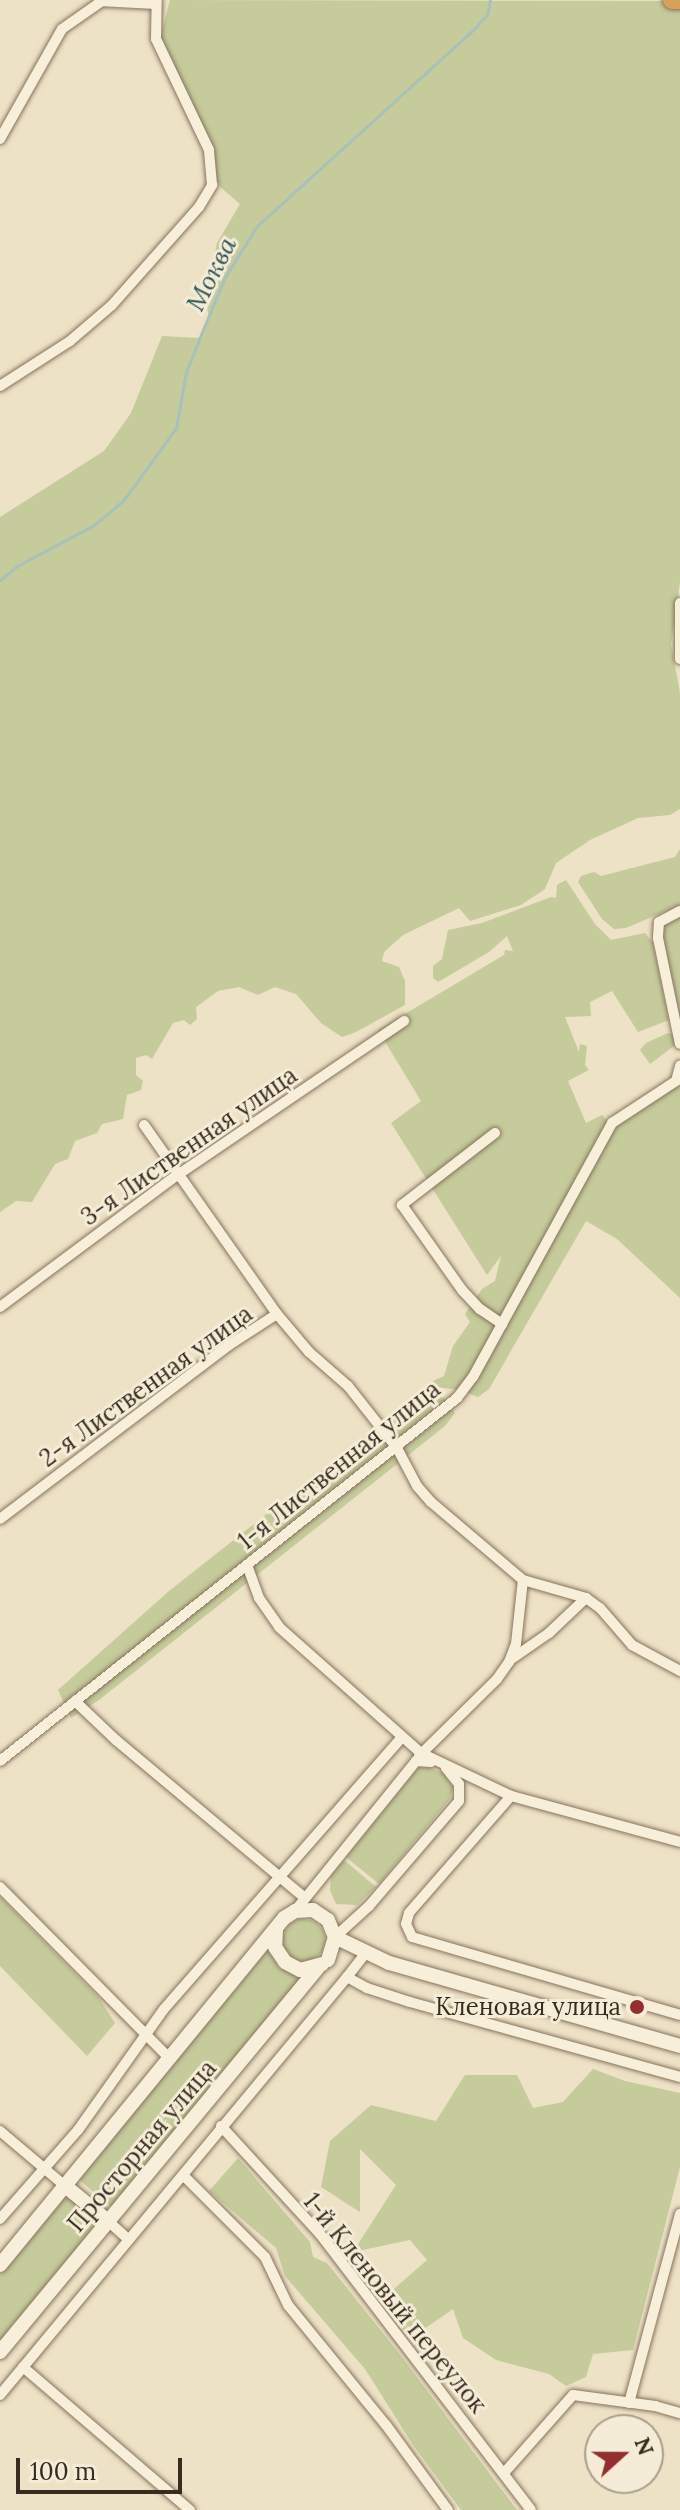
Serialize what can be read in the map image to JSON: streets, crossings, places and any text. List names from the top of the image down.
{
  "streets": {
    "main road": ["Просторная улица"],
    "street": [
      "3-я Лиственная улица",
      "2-я Лиственная улица",
      "1-я Лиственная улица",
      "1-й Кленовый переулок"
    ]
  },
  "water": ["Моква"],
  "places": ["Кленовая улица"],
  "scale_bar": "100 m",
  "north": "right"
}
